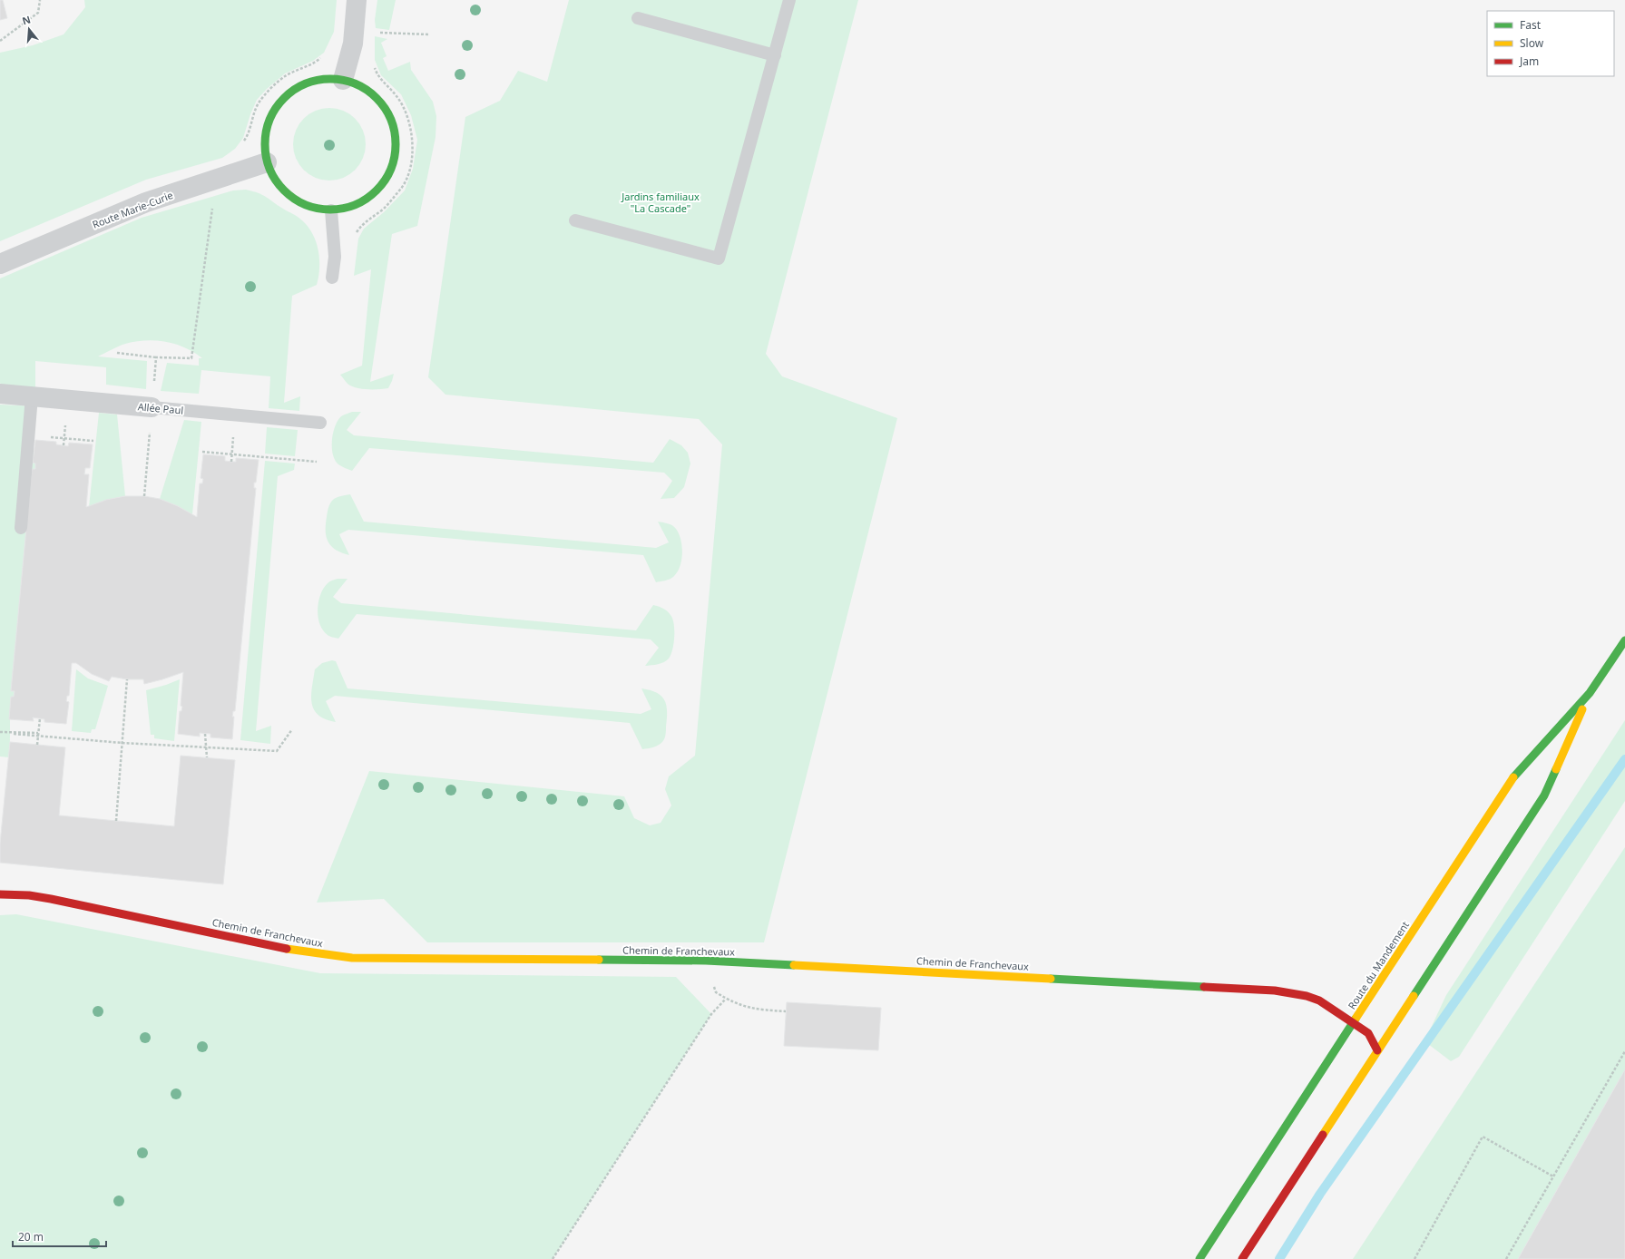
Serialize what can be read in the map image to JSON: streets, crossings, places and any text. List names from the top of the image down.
{
  "streets": {
    "street": [
      "Route Marie-Curie",
      "Allée Paul",
      "Chemin de Franchevaux",
      "Route du Mandement"
    ]
  },
  "crossings": [
    ["Chemin de Franchevaux", "Route du Mandement"]
  ],
  "parks": ["Jardins familiaux \"La Cascade\""],
  "legend": ["Fast", "Slow", "Jam"],
  "scale_bar": "20 m",
  "north": "top"
}
